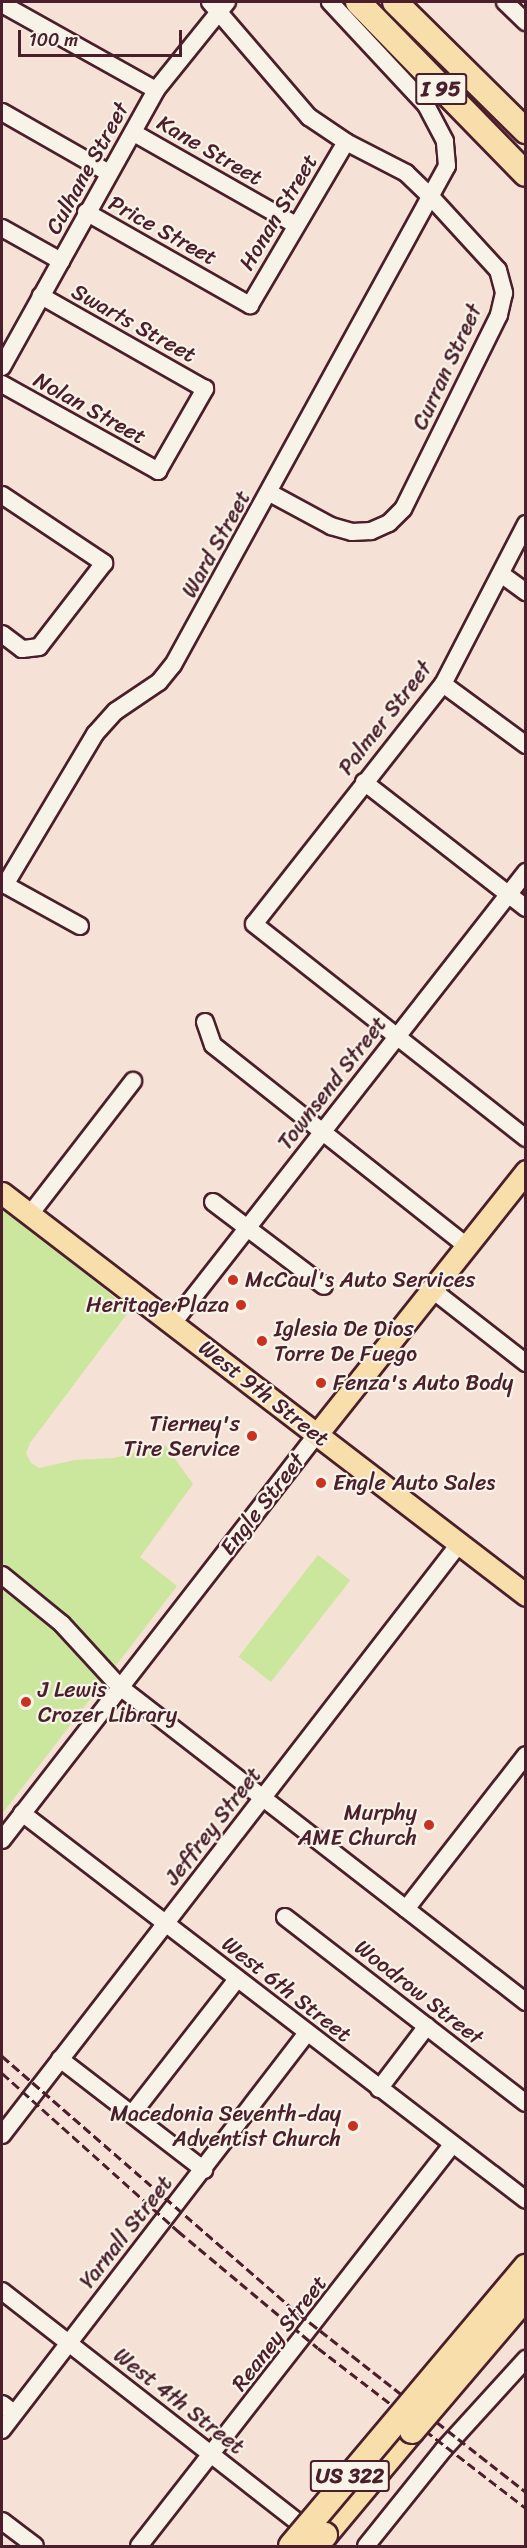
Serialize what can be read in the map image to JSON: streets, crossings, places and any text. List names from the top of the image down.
{
  "streets": {
    "highway": ["I 95", "US 322"],
    "main road": ["West 9th Street", "Engle Street"],
    "street": [
      "Kane Street",
      "Culhane Street",
      "Honan Street",
      "Price Street",
      "Swarts Street",
      "Curran Street",
      "Nolan Street",
      "Ward Street",
      "Palmer Street",
      "Townsend Street",
      "Jeffrey Street",
      "West 6th Street",
      "Woodrow Street",
      "Yarnall Street",
      "Reaney Street",
      "West 4th Street"
    ]
  },
  "crossings": [
    ["Kane Street", "Culhane Street"],
    ["Kane Street", "Honan Street"],
    ["Culhane Street", "Price Street"],
    ["Culhane Street", "Swarts Street"],
    ["Culhane Street", "Curran Street"],
    ["Honan Street", "Price Street"],
    ["Honan Street", "Curran Street"],
    ["Swarts Street", "Nolan Street"],
    ["Curran Street", "Ward Street"],
    ["Palmer Street", "Townsend Street"],
    ["Townsend Street", "West 9th Street"],
    ["West 9th Street", "Engle Street"],
    ["West 9th Street", "Jeffrey Street"],
    ["Engle Street", "West 6th Street"],
    ["Jeffrey Street", "West 6th Street"],
    ["West 6th Street", "Yarnall Street"],
    ["West 6th Street", "Reaney Street"],
    ["Yarnall Street", "West 4th Street"],
    ["Reaney Street", "West 4th Street"],
    ["West 4th Street", "US 322"]
  ],
  "places": [
    "McCaul's Auto Services",
    "Heritage Plaza",
    "Iglesia De Dios Torre De Fuego",
    "Fenza's Auto Body",
    "Tierney's Tire Service",
    "Engle Auto Sales",
    "J Lewis Crozer Library",
    "Murphy AME Church",
    "Macedonia Seventh-day Adventist Church"
  ],
  "scale_bar": "100 m"
}
